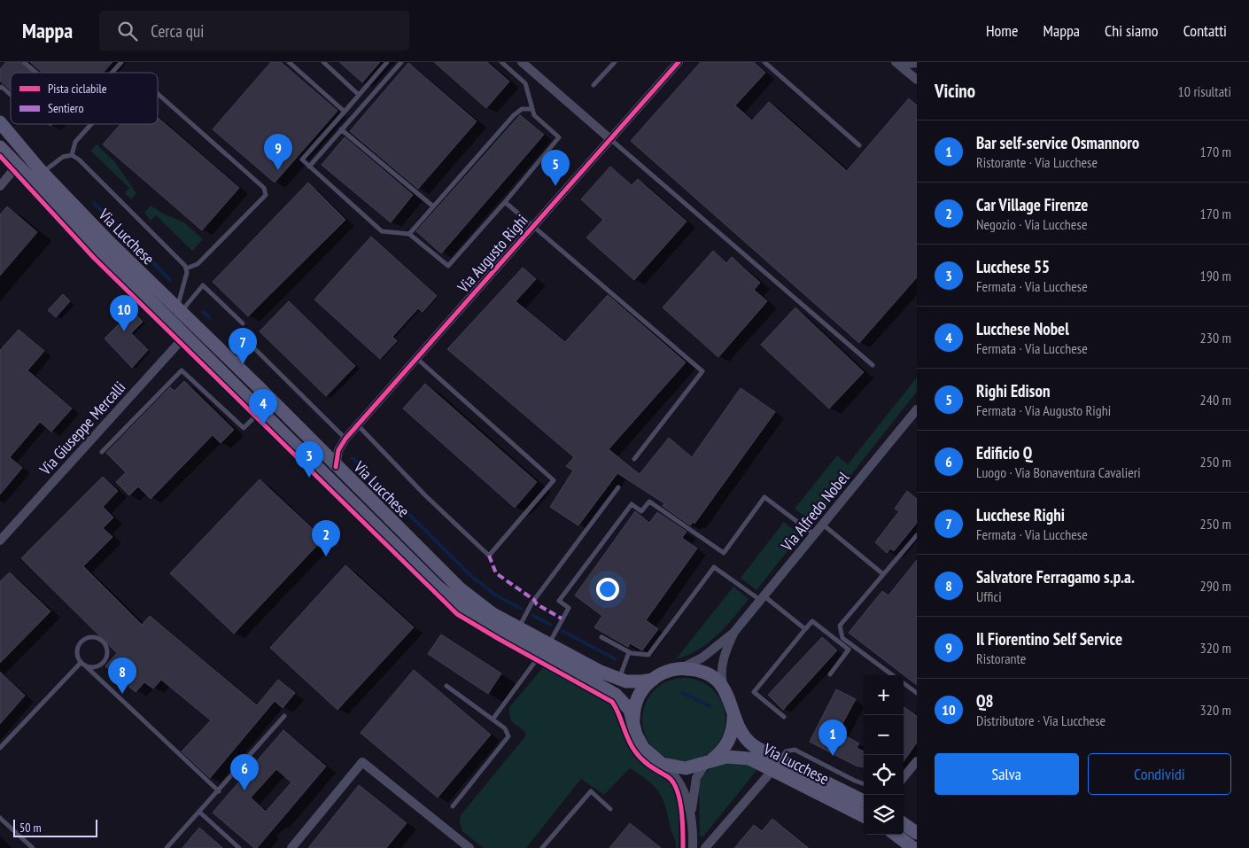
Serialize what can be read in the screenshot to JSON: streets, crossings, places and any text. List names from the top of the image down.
{
  "streets": {
    "main road": ["Via Lucchese"],
    "street": ["Via Augusto Righi", "Via Giuseppe Mercalli", "Via Alfredo Nobel"]
  },
  "crossings": [
    ["Via Lucchese", "Via Augusto Righi"],
    ["Via Lucchese", "Via Giuseppe Mercalli"],
    ["Via Lucchese", "Via Alfredo Nobel"]
  ],
  "legend": ["Pista ciclabile", "Sentiero"],
  "scale_bar": "50 m",
  "page": {
    "header": "Mappa",
    "search": "Cerca qui",
    "nav": [
      "Home",
      "Mappa",
      "Chi siamo",
      "Contatti"
    ],
    "heading": ["Vicino", "10 risultati"],
    "list": [
      {
        "mark": "1",
        "name": "Bar self-service Osmannoro",
        "note": "Ristorante · Via Lucchese",
        "value": "170 m"
      },
      {
        "mark": "2",
        "name": "Car Village Firenze",
        "note": "Negozio · Via Lucchese",
        "value": "170 m"
      },
      {
        "mark": "3",
        "name": "Lucchese 55",
        "note": "Fermata · Via Lucchese",
        "value": "190 m"
      },
      {
        "mark": "4",
        "name": "Lucchese Nobel",
        "note": "Fermata · Via Lucchese",
        "value": "230 m"
      },
      {
        "mark": "5",
        "name": "Righi Edison",
        "note": "Fermata · Via Augusto Righi",
        "value": "240 m"
      },
      {
        "mark": "6",
        "name": "Edificio Q",
        "note": "Luogo · Via Bonaventura Cavalieri",
        "value": "250 m"
      },
      {
        "mark": "7",
        "name": "Lucchese Righi",
        "note": "Fermata · Via Lucchese",
        "value": "250 m"
      },
      {
        "mark": "8",
        "name": "Salvatore Ferragamo s.p.a.",
        "note": "Uffici",
        "value": "290 m"
      },
      {
        "mark": "9",
        "name": "Il Fiorentino Self Service",
        "note": "Ristorante",
        "value": "320 m"
      },
      {
        "mark": "10",
        "name": "Q8",
        "note": "Distributore · Via Lucchese",
        "value": "320 m"
      }
    ],
    "pins": [
      "9",
      "5",
      "10",
      "7",
      "4",
      "3",
      "2",
      "8",
      "1",
      "6"
    ],
    "map_buttons": ["+", "−"],
    "buttons": ["Salva", "Condividi"],
    "scale": "50 m"
  }
}
